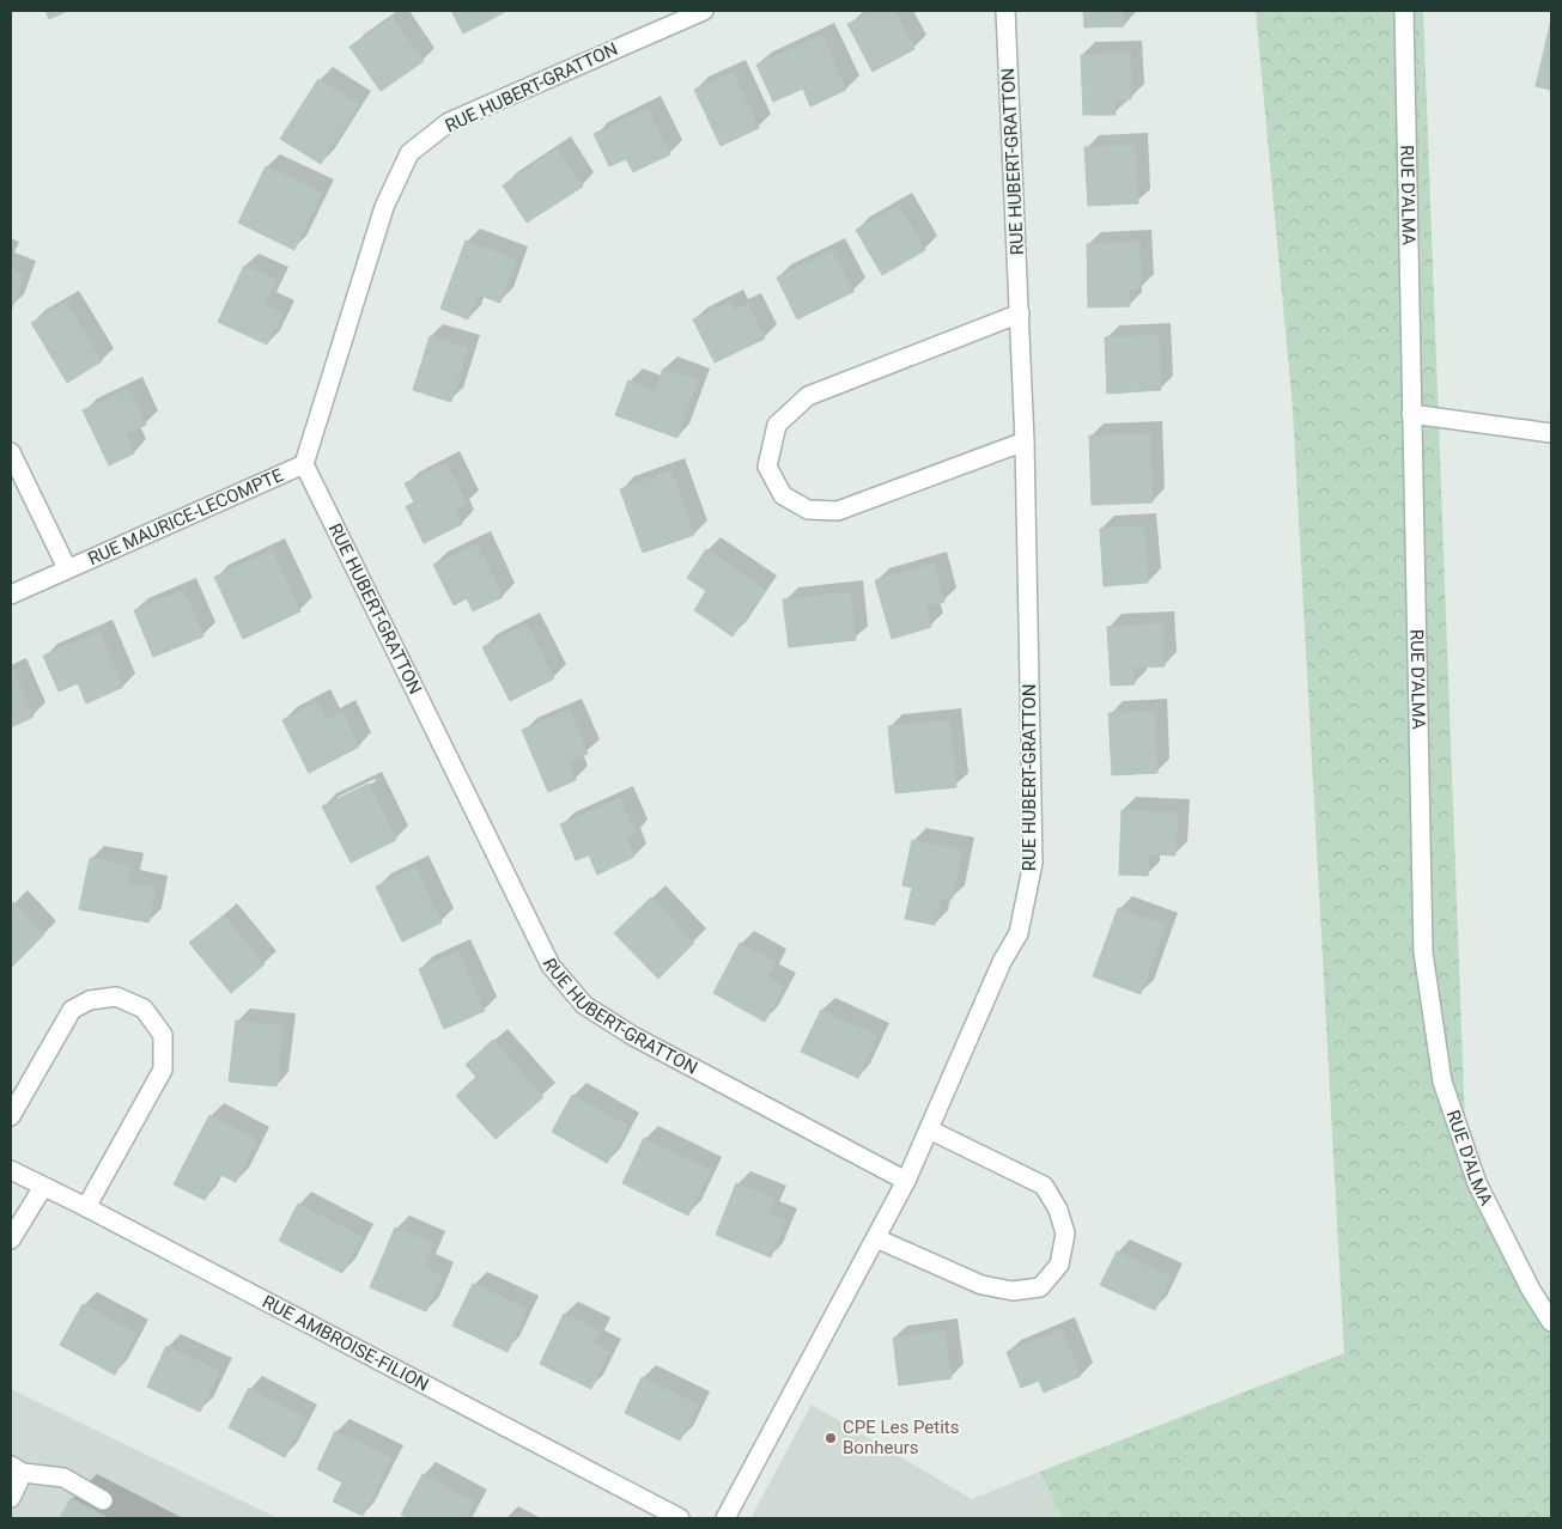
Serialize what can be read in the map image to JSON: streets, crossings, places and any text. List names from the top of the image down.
{
  "streets": {
    "street": [
      "RUE HUBERT-GRATTON",
      "RUE D'ALMA",
      "RUE MAURICE-LECOMPTE",
      "RUE AMBROISE-FILION"
    ]
  },
  "crossings": [
    ["RUE HUBERT-GRATTON", "RUE MAURICE-LECOMPTE"]
  ],
  "places": ["CPE Les Petits Bonheurs"]
}
